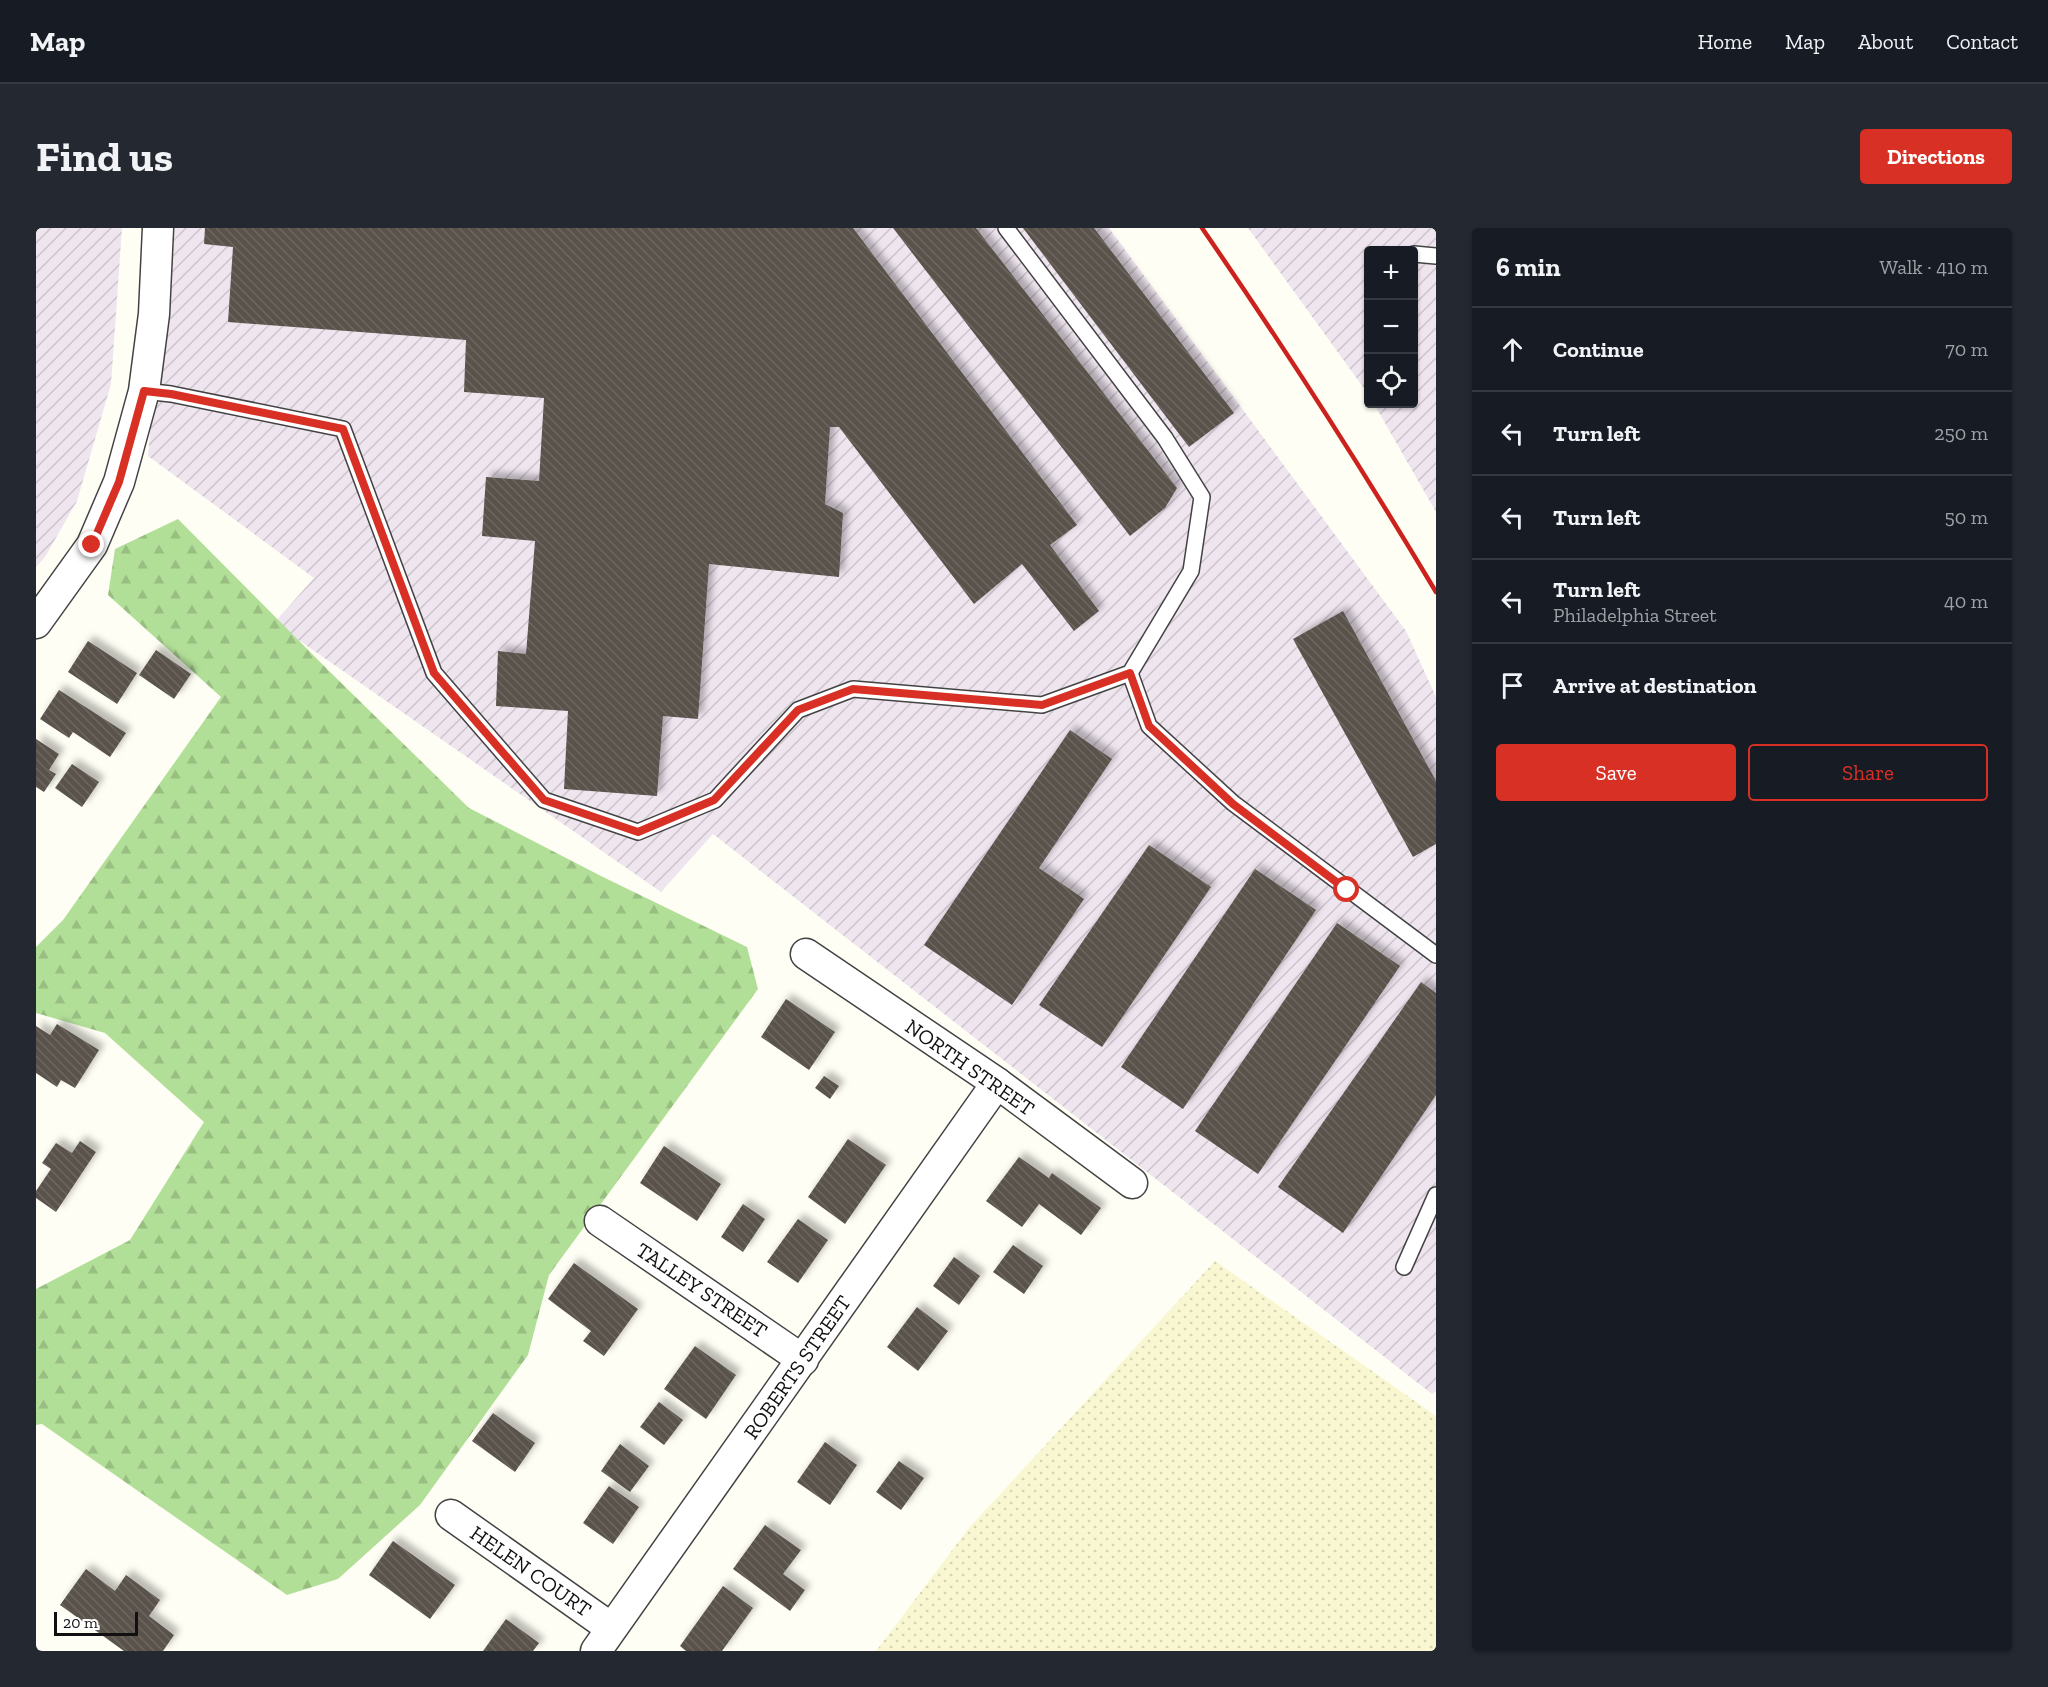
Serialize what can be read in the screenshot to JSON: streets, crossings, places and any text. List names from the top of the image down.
{
  "streets": {
    "street": [
      "NORTH STREET",
      "TALLEY STREET",
      "ROBERTS STREET",
      "HELEN COURT"
    ]
  },
  "crossings": [
    ["NORTH STREET", "ROBERTS STREET"],
    ["TALLEY STREET", "ROBERTS STREET"],
    ["ROBERTS STREET", "HELEN COURT"]
  ],
  "scale_bar": "20 m",
  "page": {
    "header": "Map",
    "nav": [
      "Home",
      "Map",
      "About",
      "Contact"
    ],
    "buttons": [
      "Directions",
      ["Save", "Share"]
    ],
    "title": "Find us",
    "heading": ["6 min", "Walk · 410 m"],
    "map_buttons": ["+", "−"],
    "list": [
      ["Continue", "70 m"],
      ["Turn left", "250 m"],
      ["Turn left", "50 m"],
      ["Turn left", "Philadelphia Street", "40 m"],
      "Arrive at destination"
    ],
    "scale": "20 m"
  }
}
